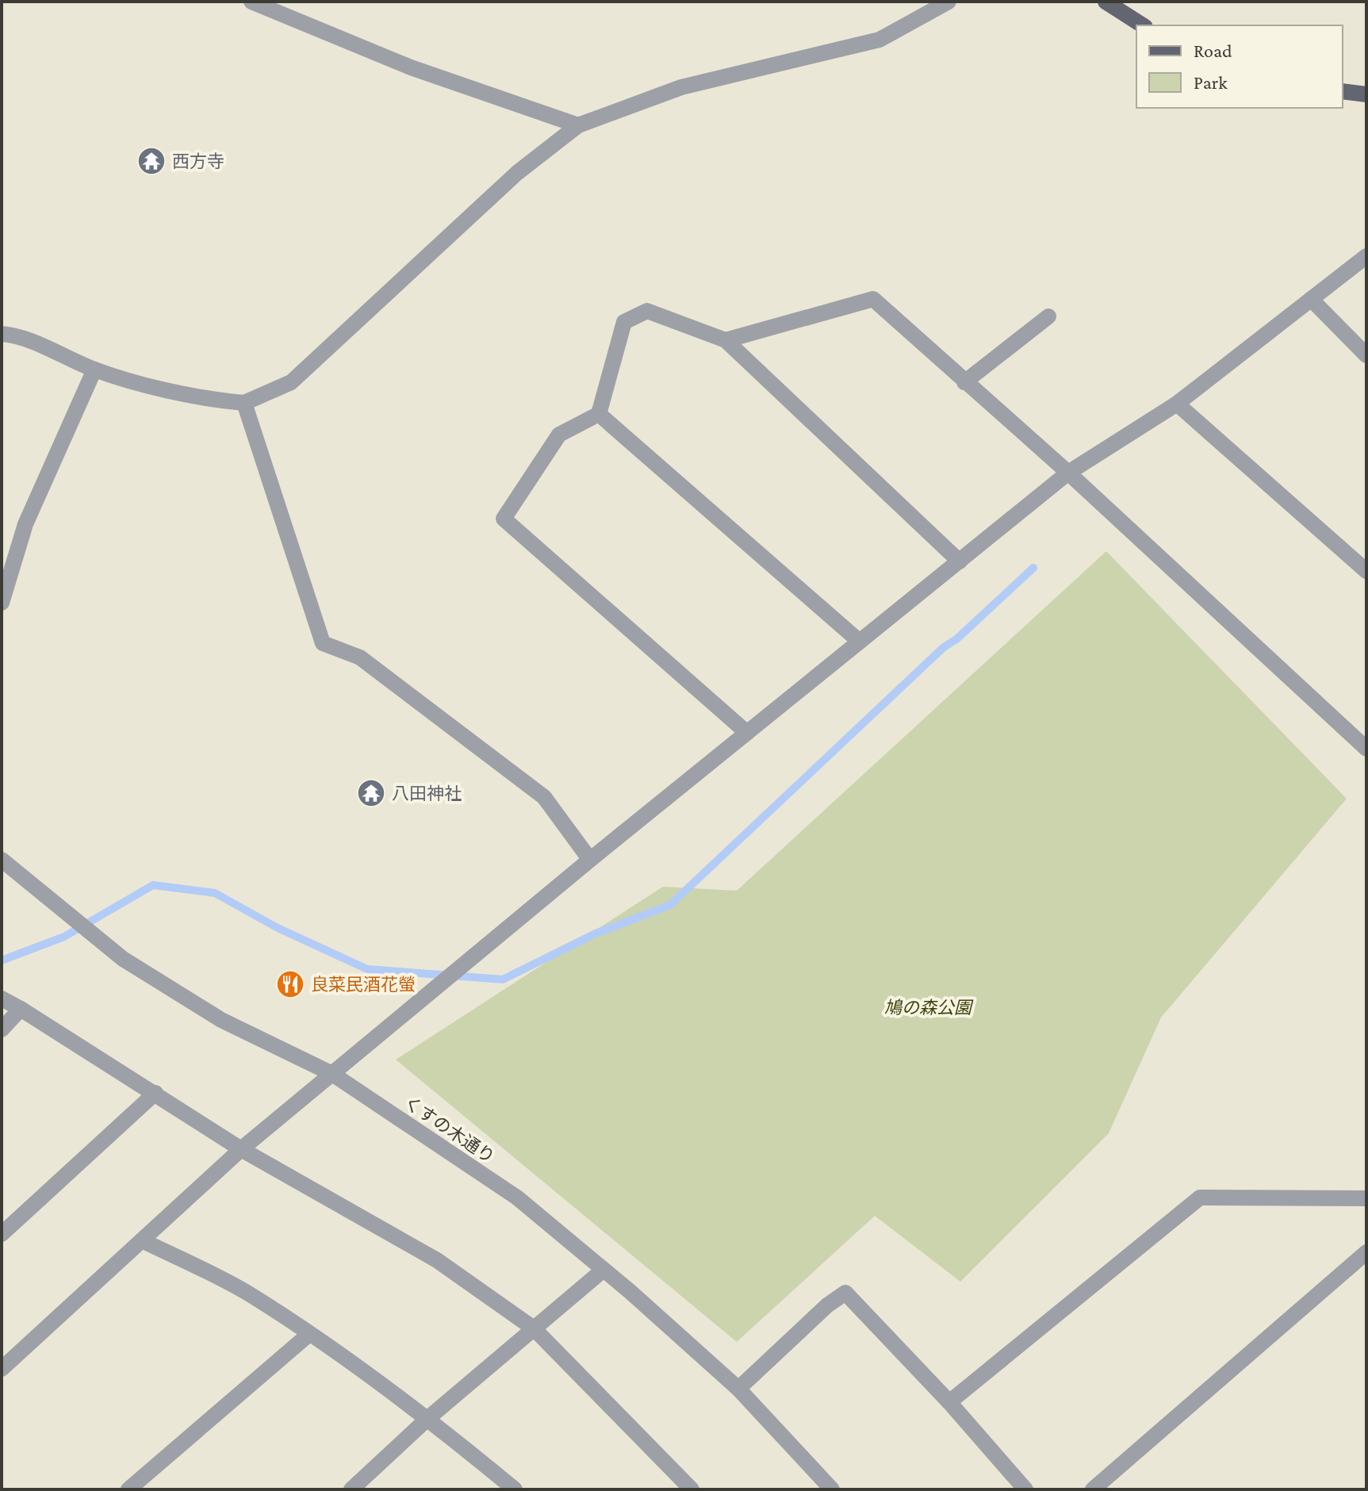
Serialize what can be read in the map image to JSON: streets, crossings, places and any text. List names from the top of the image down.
{
  "streets": {
    "street": ["くすの木通り"]
  },
  "parks": ["鳩の森公園"],
  "places": {
    "temple": ["西方寺", "八田神社"],
    "restaurant": ["良菜民酒花螢"]
  },
  "legend": ["Road", "Park"]
}
